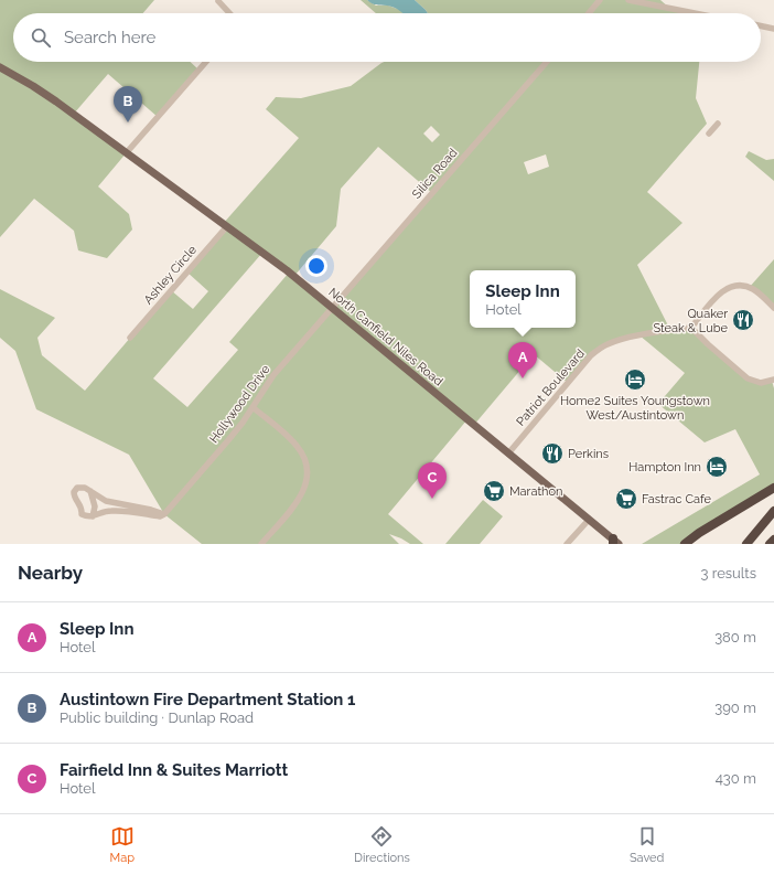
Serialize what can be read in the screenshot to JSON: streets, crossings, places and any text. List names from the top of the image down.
{
  "streets": {
    "main road": ["North Canfield Niles Road"],
    "street": [
      "Silica Road",
      "Ashley Circle",
      "Patriot Boulevard",
      "Hollywood Drive"
    ]
  },
  "crossings": [
    ["Silica Road", "North Canfield Niles Road"],
    ["Silica Road", "Hollywood Drive"],
    ["Ashley Circle", "North Canfield Niles Road"],
    ["North Canfield Niles Road", "Patriot Boulevard"],
    ["North Canfield Niles Road", "Hollywood Drive"]
  ],
  "places": {
    "restaurant": ["Quaker Steak & Lube", "Perkins"],
    "hotel": ["Home2 Suites Youngstown West/Austintown", "Hampton Inn"],
    "supermarket": ["Marathon", "Fastrac Cafe"]
  },
  "page": {
    "search": "Search here",
    "pins": ["B", "A", "C"],
    "popup": ["Sleep Inn", "Hotel"],
    "heading": ["Nearby", "3 results"],
    "list": [
      {
        "mark": "A",
        "name": "Sleep Inn",
        "note": "Hotel",
        "value": "380 m"
      },
      {
        "mark": "B",
        "name": "Austintown Fire Department Station 1",
        "note": "Public building · Dunlap Road",
        "value": "390 m"
      },
      {
        "mark": "C",
        "name": "Fairfield Inn & Suites Marriott",
        "note": "Hotel",
        "value": "430 m"
      }
    ],
    "nav": ["Map", "Directions", "Saved"]
  }
}
